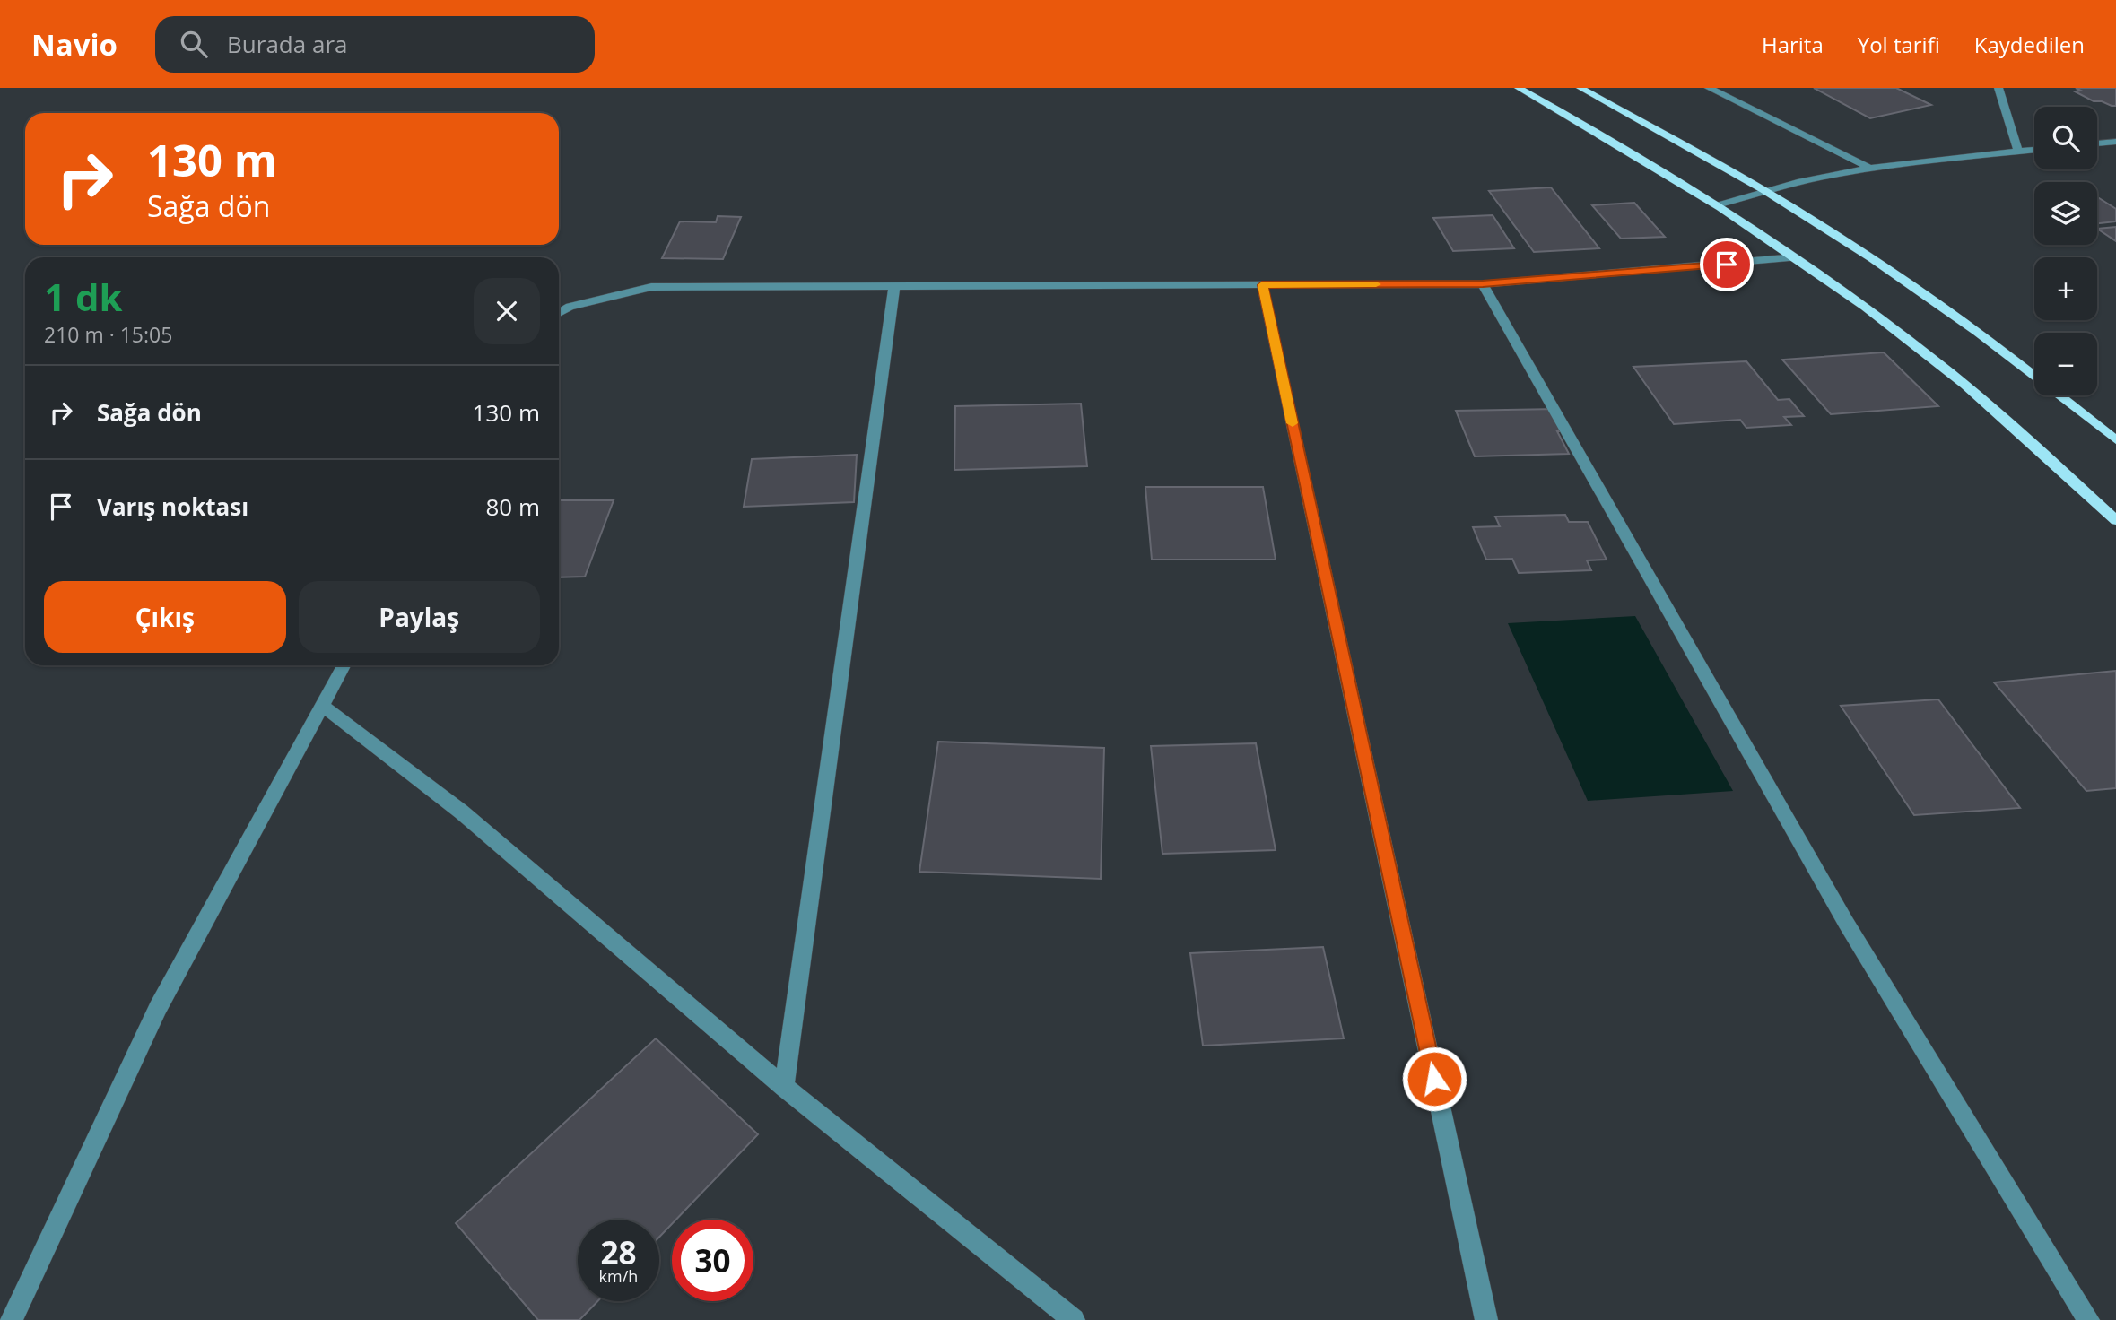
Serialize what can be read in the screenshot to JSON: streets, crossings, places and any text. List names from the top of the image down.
{
  "page": {
    "header": "Navio",
    "search": "Burada ara",
    "nav": ["Harita", "Yol tarifi", "Kaydedilen"],
    "map_buttons": ["+", "−"],
    "turn": ["130 m", "Sağa dön"],
    "heading": ["1 dk", "210 m · 15:05"],
    "list": [
      {
        "name": "Sağa dön",
        "value": "130 m"
      },
      {
        "name": "Varış noktası",
        "value": "80 m"
      }
    ],
    "buttons": ["Çıkış", "Paylaş"],
    "speed": "28 km/h",
    "limit": "30"
  }
}
